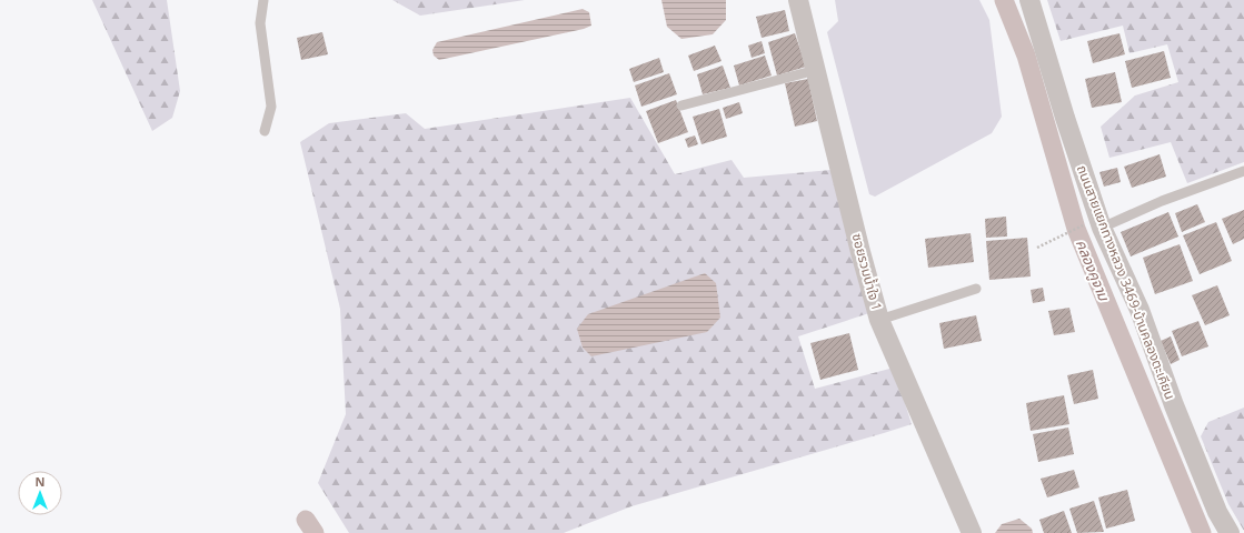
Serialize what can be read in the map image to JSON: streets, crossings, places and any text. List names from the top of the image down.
{
  "streets": {
    "street": ["ซอยรวมน้ำใจ 1", "ถนนสายแยกทางหลวง 3469-บ้านคลองตะเคียน"]
  },
  "water": ["คลองคูจาม"],
  "north": "top"
}
